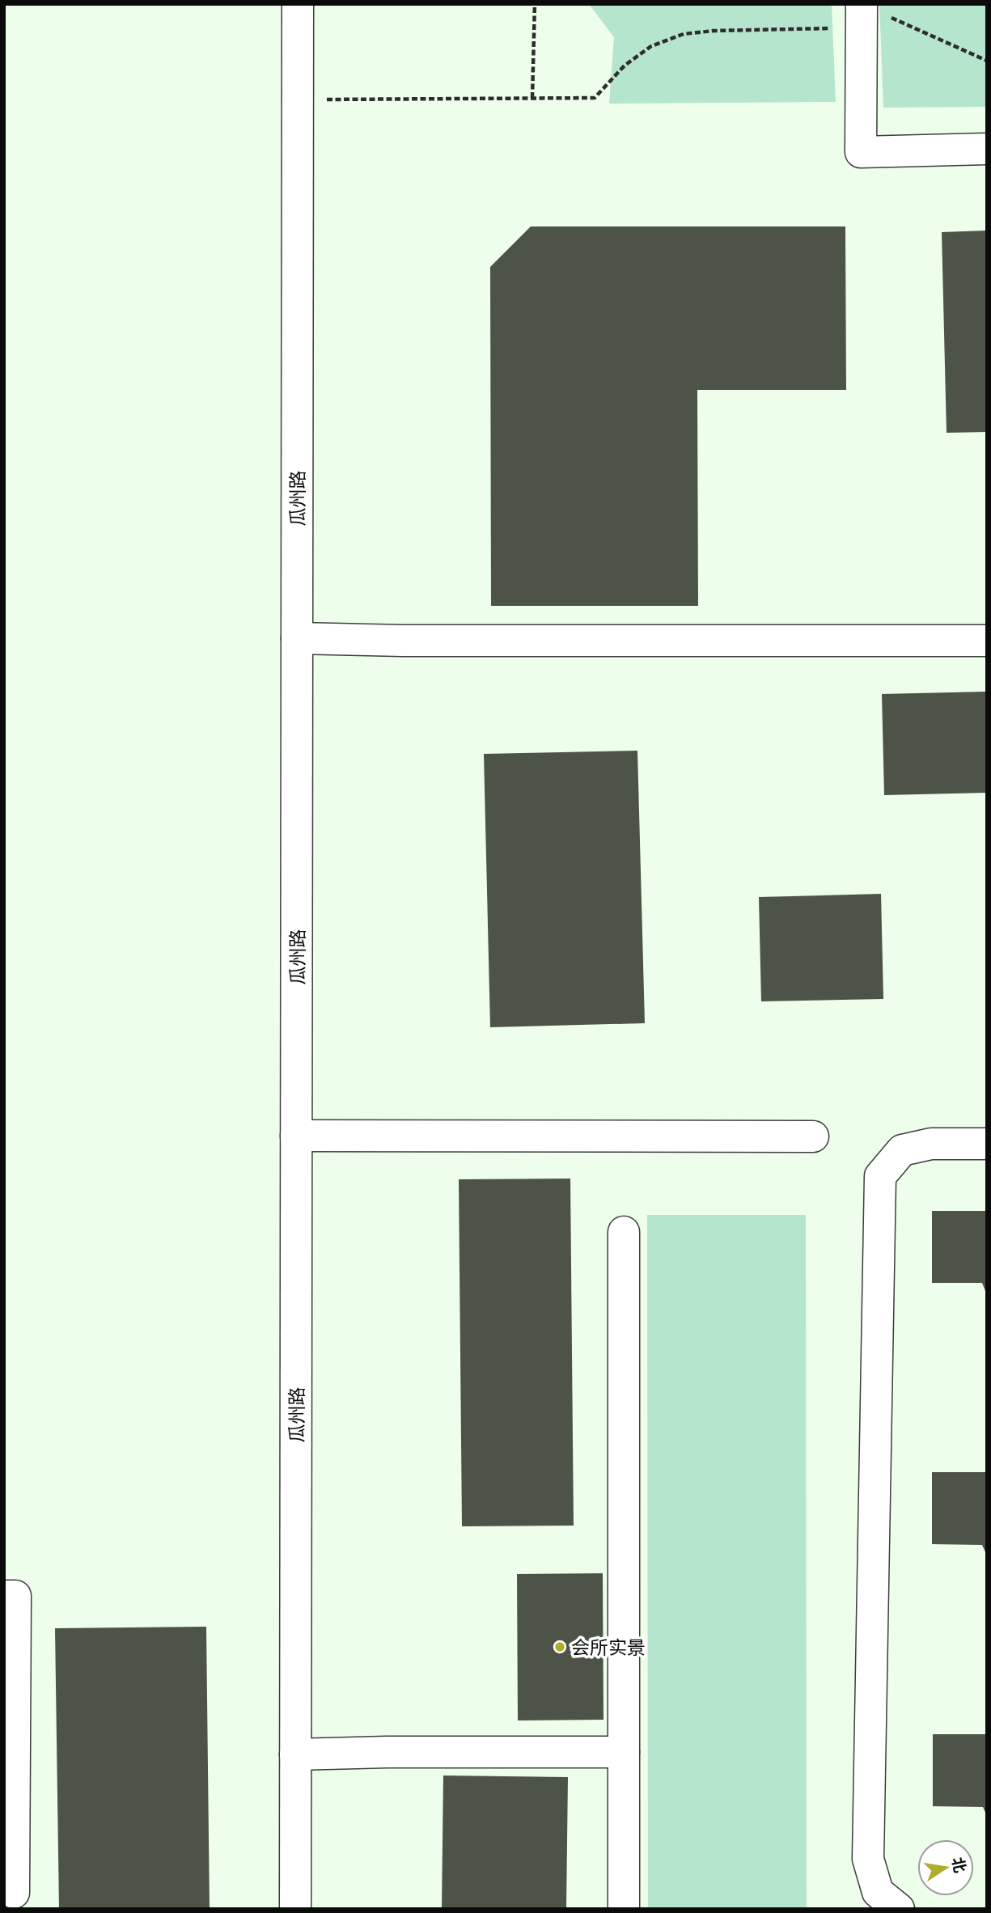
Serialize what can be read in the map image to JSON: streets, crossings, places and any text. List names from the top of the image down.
{
  "streets": {
    "street": ["瓜州路"]
  },
  "places": ["会所实景"],
  "north": "right"
}
